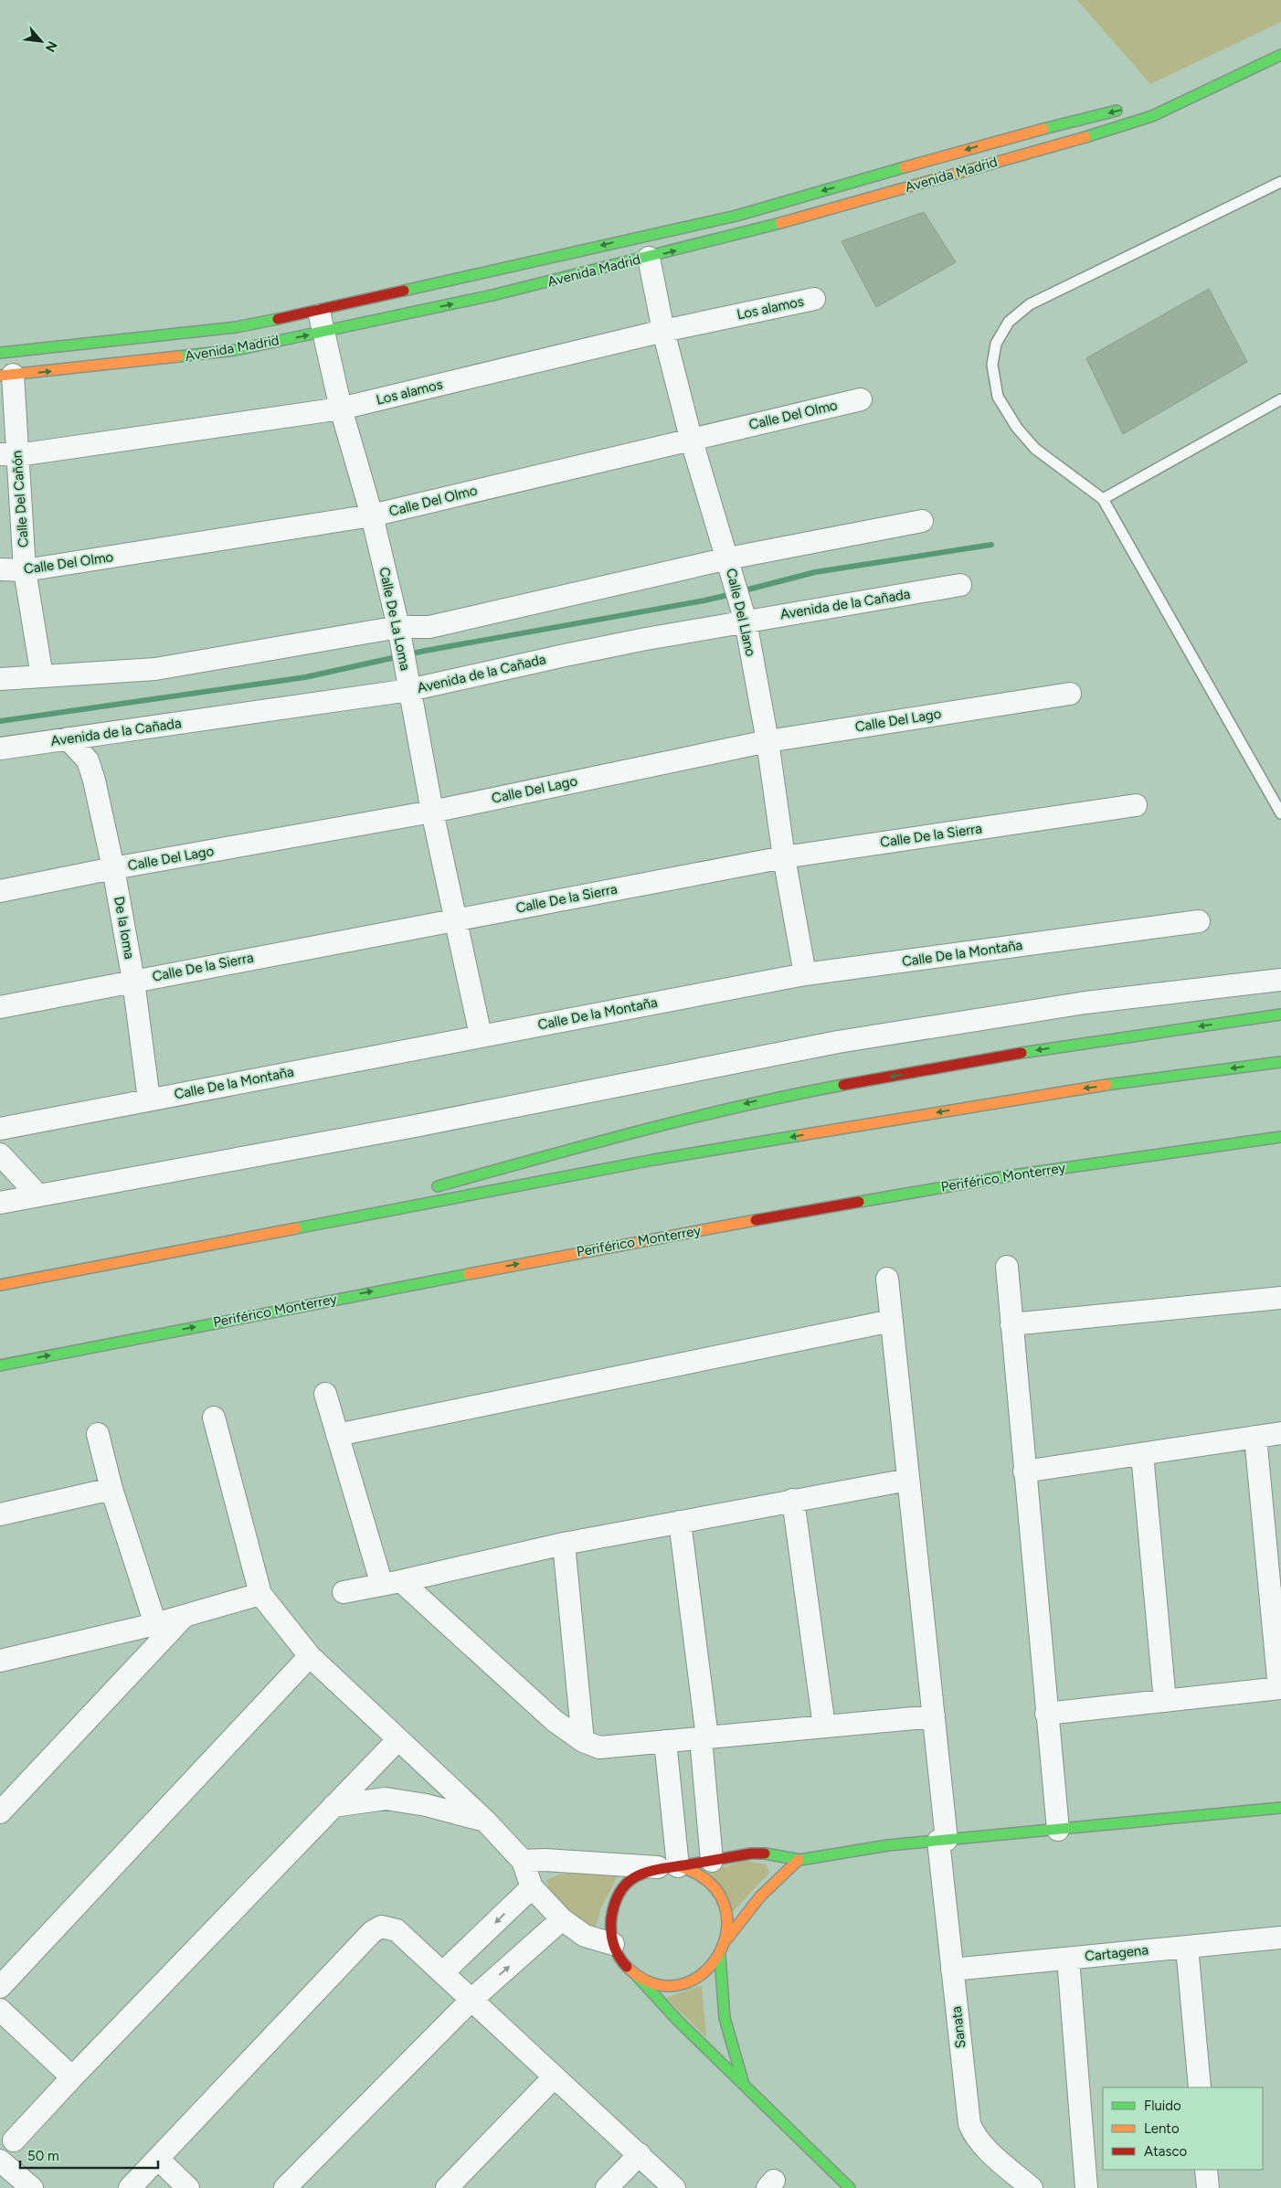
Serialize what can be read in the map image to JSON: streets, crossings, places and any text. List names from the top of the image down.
{
  "streets": {
    "main road": ["Avenida Madrid", "Periférico Monterrey"],
    "street": [
      "Los alamos",
      "Calle Del Olmo",
      "Calle Del Cañón",
      "Avenida de la Cañada",
      "Calle Del Llano",
      "Calle De La Loma",
      "Calle Del Lago",
      "Calle De la Sierra",
      "De la loma",
      "Calle De la Montaña",
      "Cartagena",
      "Sanata"
    ]
  },
  "crossings": [
    ["Avenida Madrid", "Calle Del Cañón"],
    ["Avenida Madrid", "Calle Del Llano"],
    ["Avenida Madrid", "Calle De La Loma"],
    ["Los alamos", "Calle Del Cañón"],
    ["Los alamos", "Calle Del Llano"],
    ["Los alamos", "Calle De La Loma"],
    ["Calle Del Olmo", "Calle Del Cañón"],
    ["Calle Del Olmo", "Calle Del Llano"],
    ["Calle Del Olmo", "Calle De La Loma"],
    ["Avenida de la Cañada", "Calle Del Llano"],
    ["Avenida de la Cañada", "Calle De La Loma"],
    ["Avenida de la Cañada", "De la loma"],
    ["Calle Del Llano", "Calle Del Lago"],
    ["Calle Del Llano", "Calle De la Sierra"],
    ["Calle Del Llano", "Calle De la Montaña"],
    ["Calle De La Loma", "Calle Del Lago"],
    ["Calle De La Loma", "Calle De la Sierra"],
    ["Calle De La Loma", "Calle De la Montaña"],
    ["Calle Del Lago", "De la loma"],
    ["Calle De la Sierra", "De la loma"],
    ["De la loma", "Calle De la Montaña"],
    ["Cartagena", "Sanata"]
  ],
  "legend": ["Fluido", "Lento", "Atasco"],
  "scale_bar": "50 m",
  "north": "bottom right"
}
